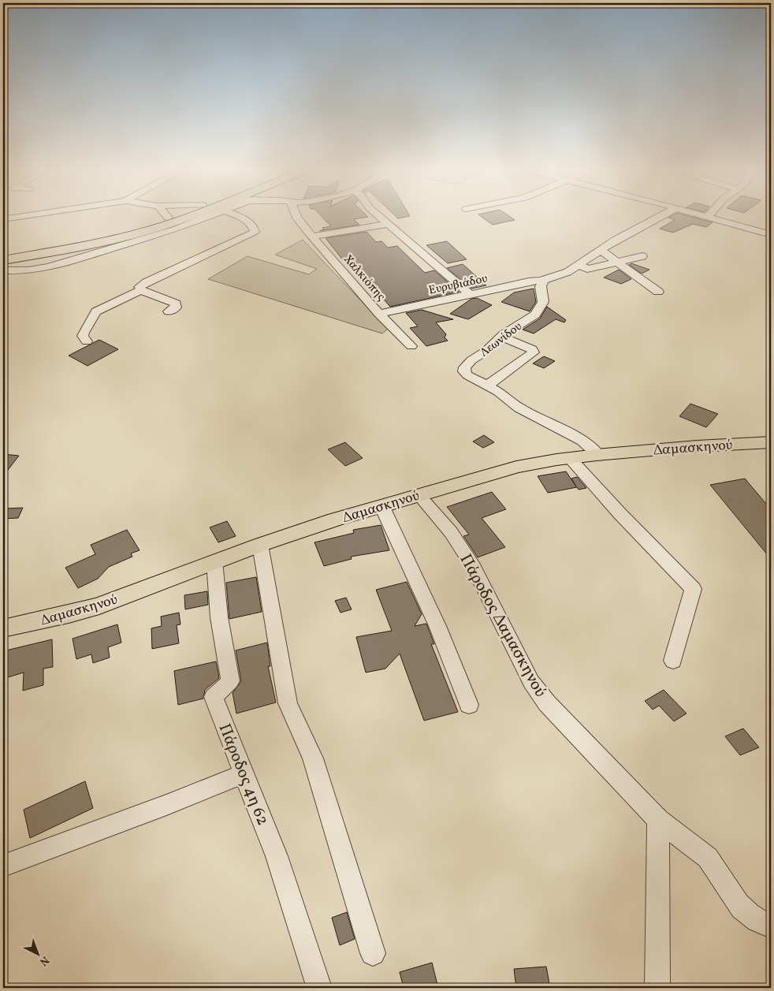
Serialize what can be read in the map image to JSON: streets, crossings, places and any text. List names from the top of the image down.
{
  "streets": {
    "main road": ["Δαμασκηνού"],
    "street": [
      "Χαλκιόπης",
      "Ευρυβιάδου",
      "Λεωνίδου",
      "Πάροδος Δαμασκηνού",
      "Πάροδος 4η 62"
    ]
  },
  "crossings": [
    ["Χαλκιόπης", "Ευρυβιάδου"],
    ["Ευρυβιάδου", "Λεωνίδου"],
    ["Λεωνίδου", "Δαμασκηνού"],
    ["Δαμασκηνού", "Πάροδος Δαμασκηνού"],
    ["Δαμασκηνού", "Πάροδος 4η 62"]
  ],
  "north": "bottom right"
}
